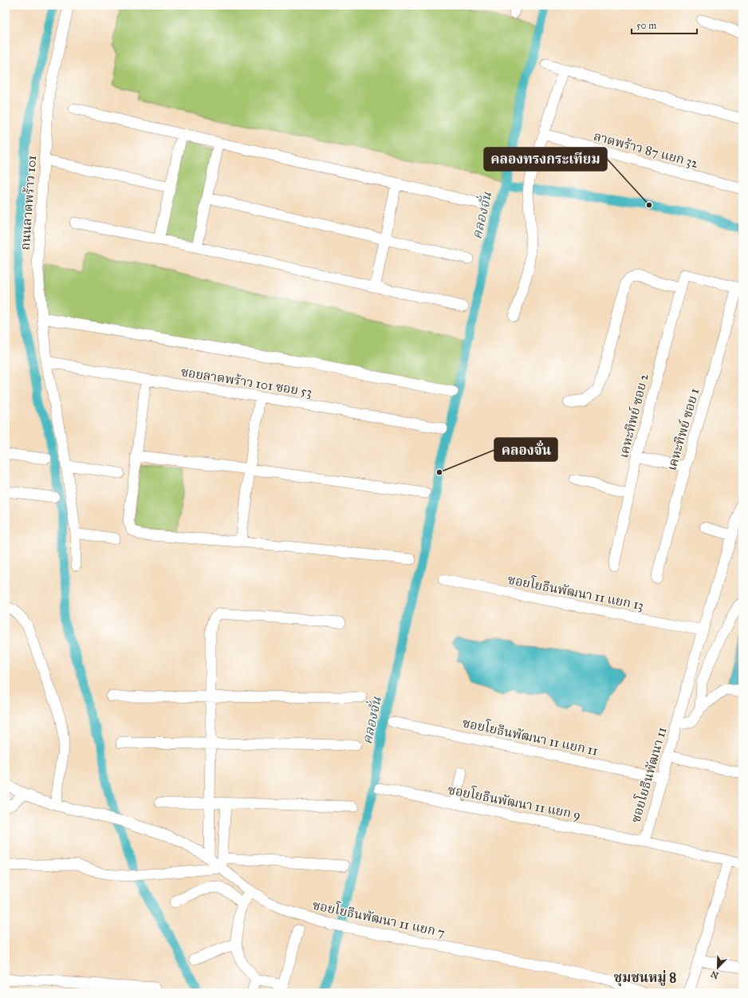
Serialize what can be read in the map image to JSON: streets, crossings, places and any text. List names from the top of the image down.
{
  "streets": {
    "street": [
      "ลาดพร้าว 87 แยก 32",
      "ถนนลาดพร้าว 101",
      "ซอยลาดพร้าว 101 ซอย 53",
      "เคหะทิพย์ ซอย 2",
      "เคหะทิพย์ ซอย 1",
      "ซอยโยธินพัฒนา 11 แยก 13",
      "ซอยโยธินพัฒนา 11 แยก 11",
      "ซอยโยธินพัฒนา 11",
      "ซอยโยธินพัฒนา 11 แยก 9",
      "ซอยโยธินพัฒนา 11 แยก 7"
    ]
  },
  "crossings": [
    ["ถนนลาดพร้าว 101", "ซอยลาดพร้าว 101 ซอย 53"],
    ["เคหะทิพย์ ซอย 2", "เคหะทิพย์ ซอย 1"],
    ["ซอยโยธินพัฒนา 11 แยก 13", "ซอยโยธินพัฒนา 11"],
    ["ซอยโยธินพัฒนา 11 แยก 11", "ซอยโยธินพัฒนา 11"],
    ["ซอยโยธินพัฒนา 11", "ซอยโยธินพัฒนา 11 แยก 9"]
  ],
  "districts": ["ชุมชนหมู่ 8"],
  "water": ["คลองจั่น"],
  "places": ["คลองทรงกระเทียม", "คลองจั่น"],
  "scale_bar": "50 m",
  "north": "bottom left"
}
